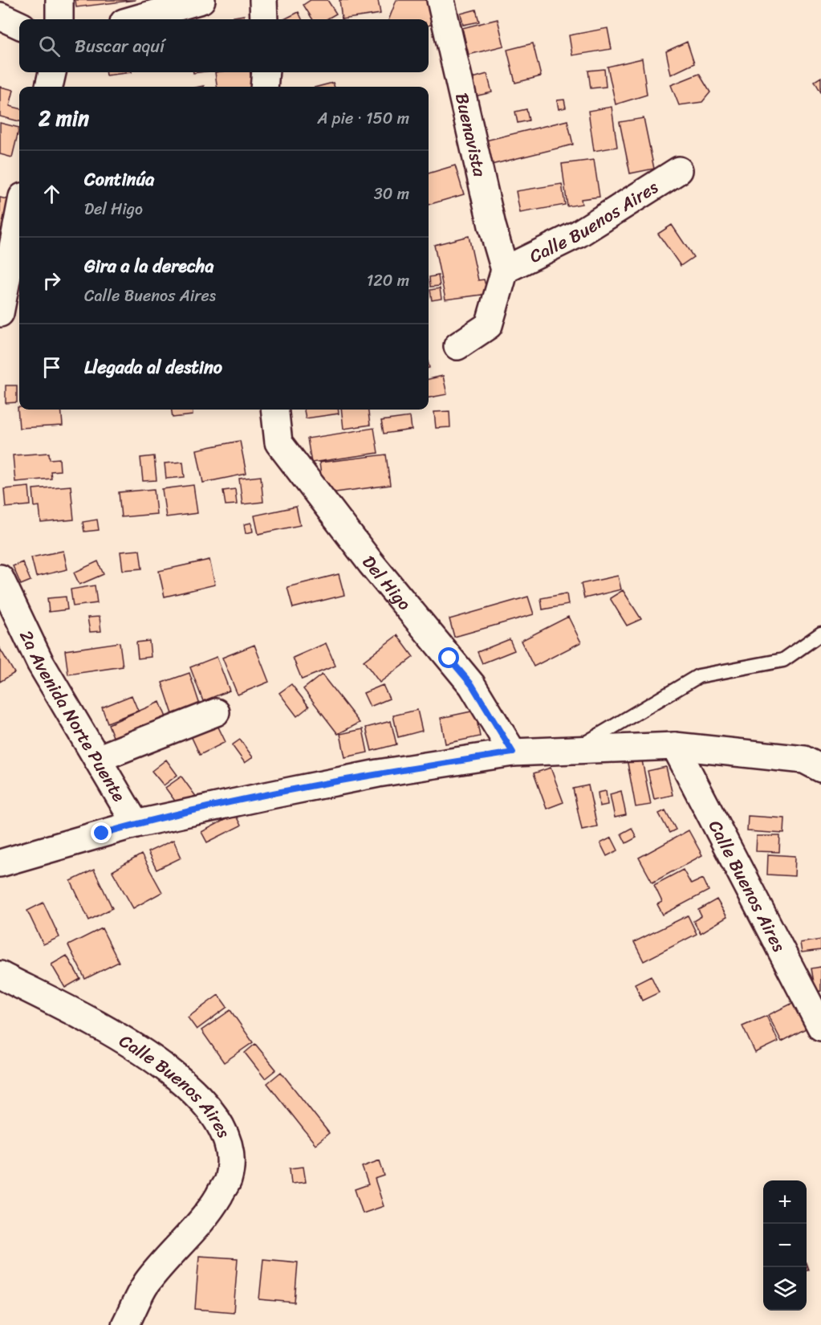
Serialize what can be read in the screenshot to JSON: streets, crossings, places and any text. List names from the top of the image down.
{
  "streets": {
    "street": [
      "Buenavista",
      "Calle Buenos Aires",
      "Del Higo",
      "2a Avenida Norte Puente"
    ]
  },
  "crossings": [
    ["Buenavista", "Calle Buenos Aires"]
  ],
  "page": {
    "search": "Buscar aquí",
    "heading": ["2 min", "A pie · 150 m"],
    "list": [
      ["Continúa", "Del Higo", "30 m"],
      ["Gira a la derecha", "Calle Buenos Aires", "120 m"],
      "Llegada al destino"
    ],
    "map_buttons": ["+", "−"]
  }
}
